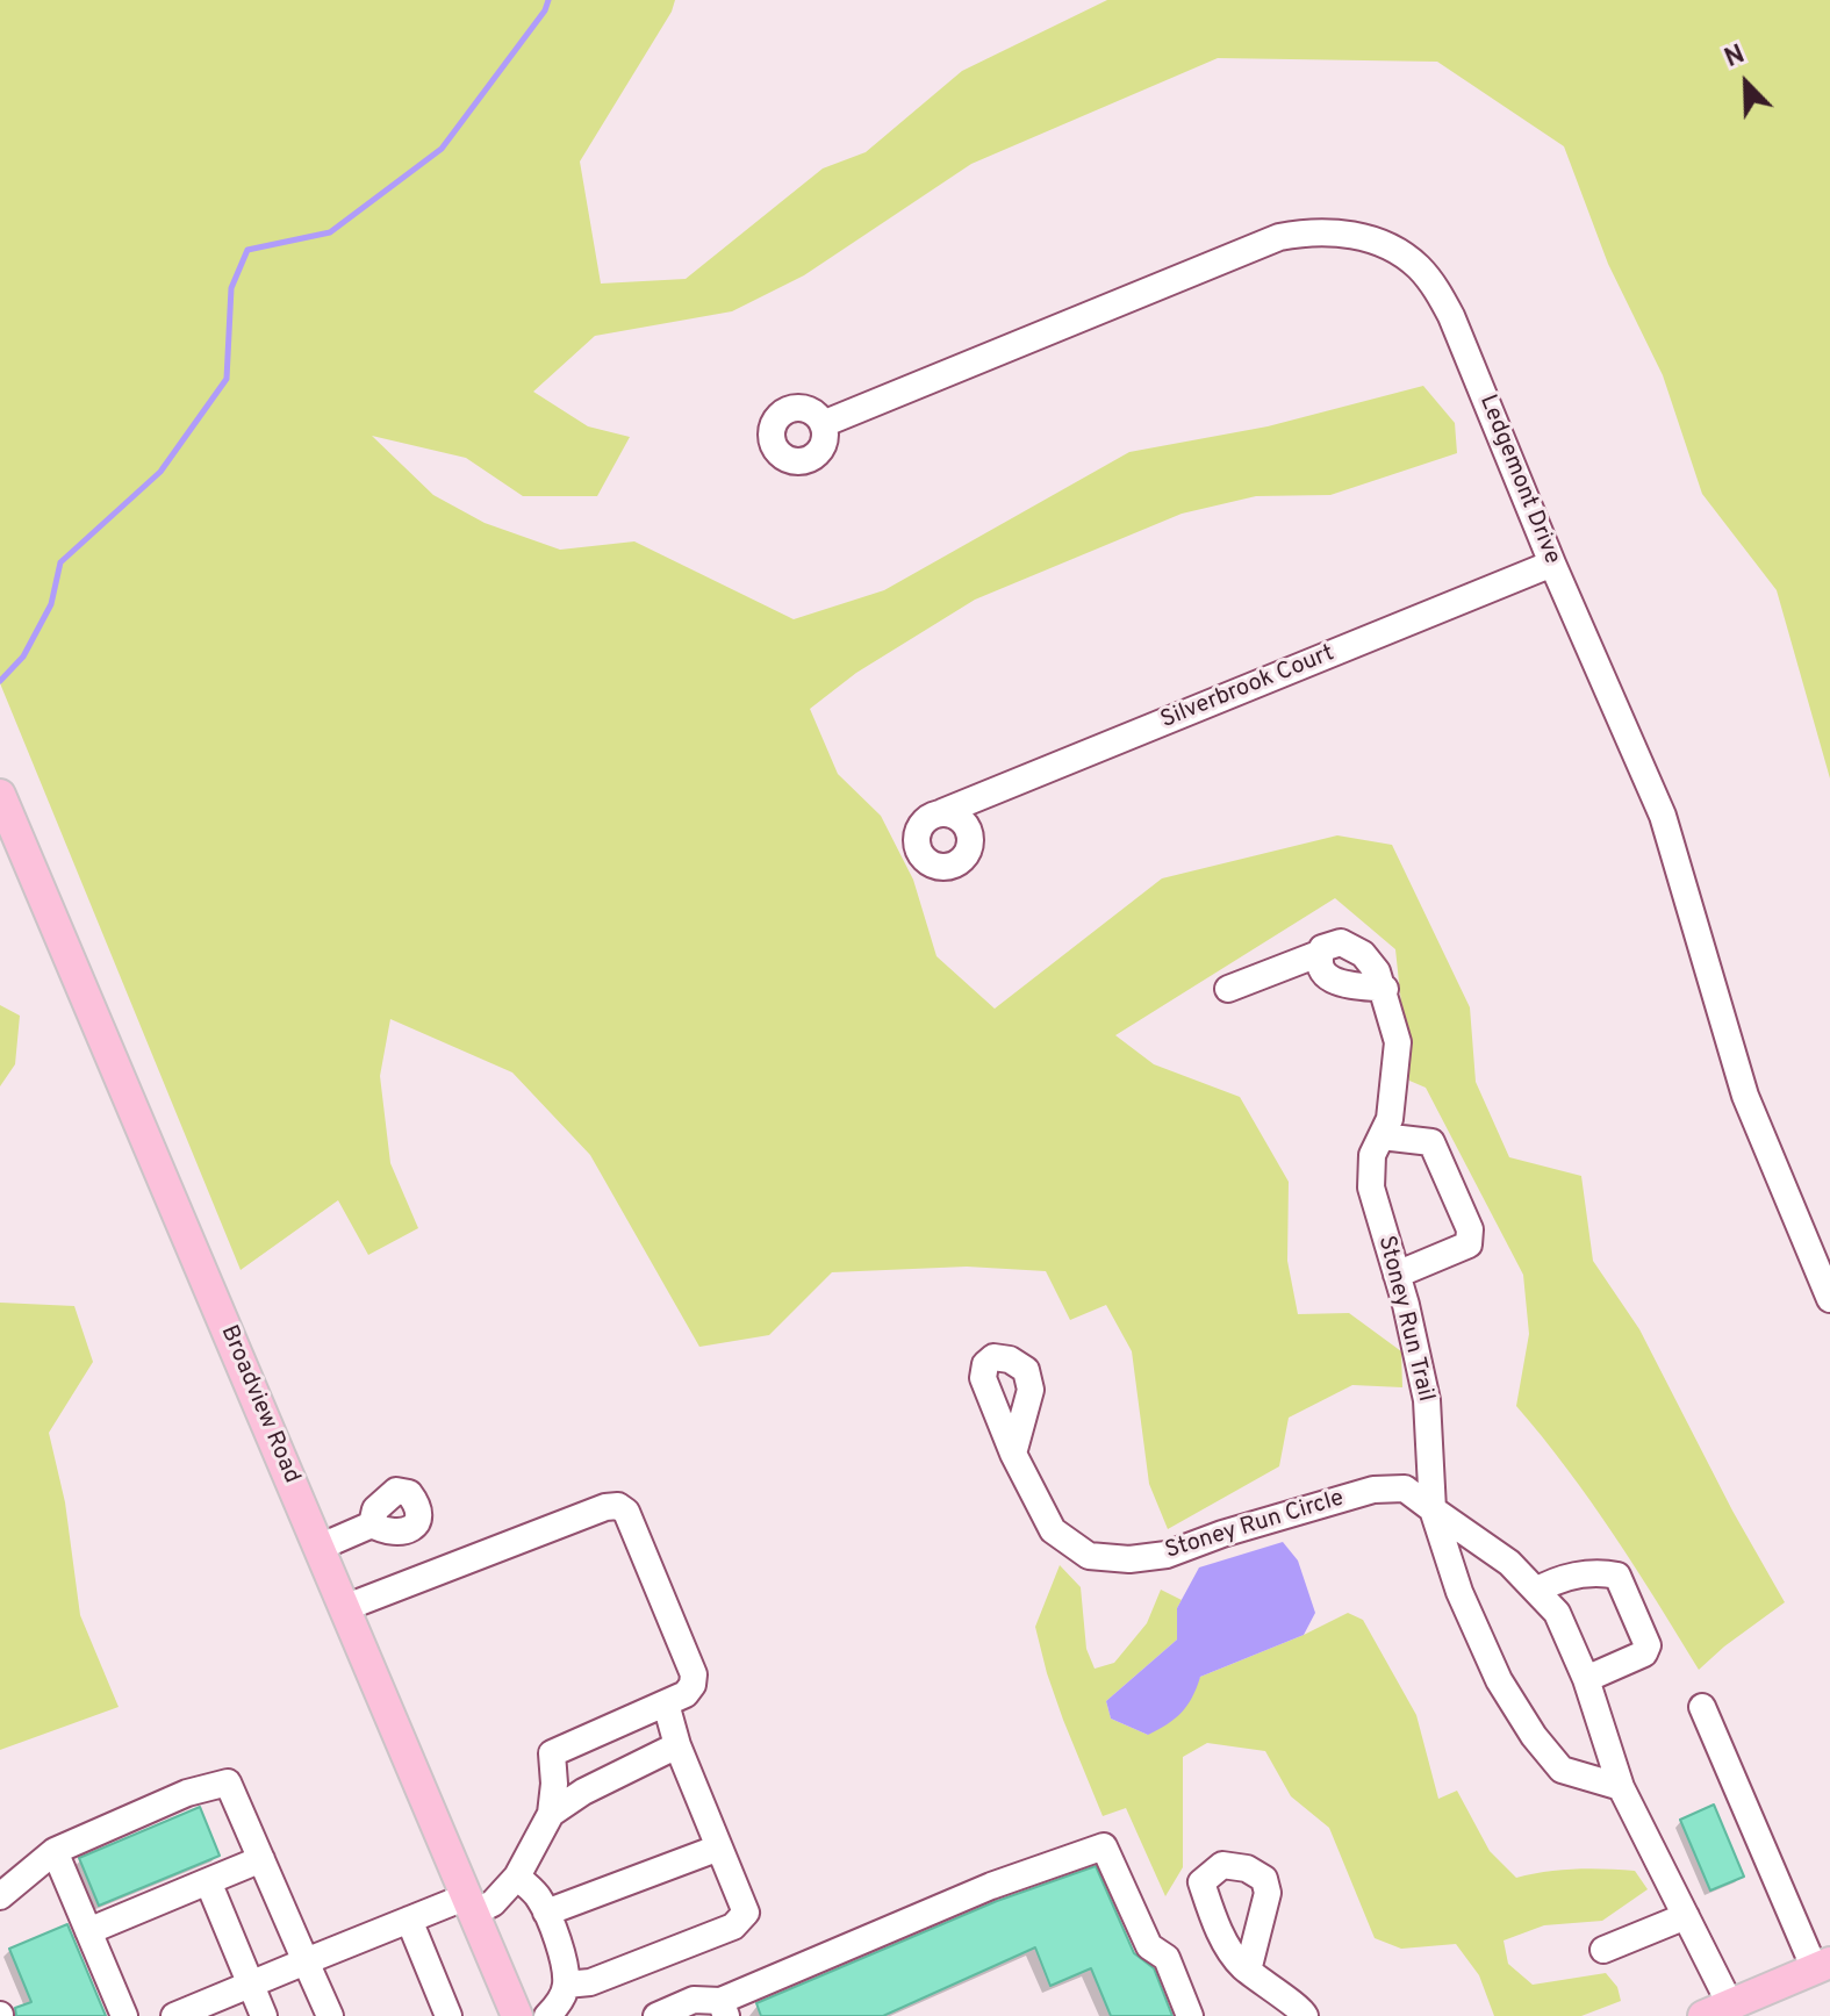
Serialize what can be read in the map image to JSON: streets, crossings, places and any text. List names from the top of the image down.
{
  "streets": {
    "main road": ["Broadview Road"],
    "street": [
      "Ledgemont Drive",
      "Silverbrook Court",
      "Stoney Run Trail",
      "Stoney Run Circle"
    ]
  },
  "crossings": [
    ["Ledgemont Drive", "Silverbrook Court"],
    ["Stoney Run Trail", "Stoney Run Circle"]
  ],
  "north": "top left"
}
